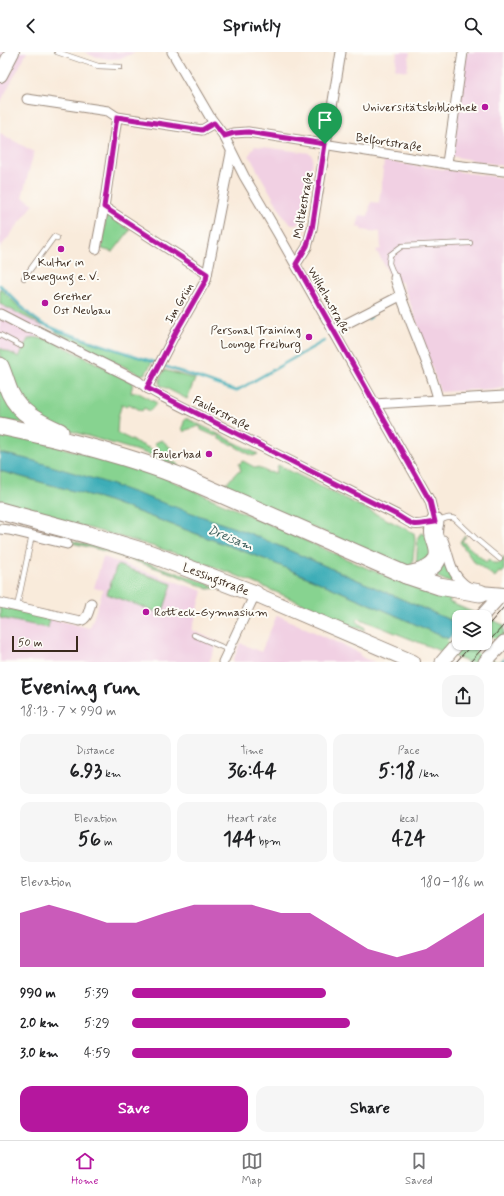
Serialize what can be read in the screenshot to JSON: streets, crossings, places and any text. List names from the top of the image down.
{
  "streets": {
    "highway": ["Lessingstraße"],
    "street": [
      "Belfortstraße",
      "Moltkestraße",
      "Wilhelmstraße",
      "Im Grün",
      "Faulerstraße"
    ]
  },
  "crossings": [
    ["Belfortstraße", "Moltkestraße"],
    ["Belfortstraße", "Wilhelmstraße"],
    ["Moltkestraße", "Wilhelmstraße"],
    ["Wilhelmstraße", "Im Grün"],
    ["Wilhelmstraße", "Faulerstraße"],
    ["Im Grün", "Faulerstraße"]
  ],
  "water": ["Dreisam"],
  "places": [
    "Universitätsbibliothek",
    "Kultur in Bewegung e. V.",
    "Grether Ost Neubau",
    "Personal Training Lounge Freiburg",
    "Faulerbad",
    "Rotteck-Gymnasium"
  ],
  "scale_bar": "50 m",
  "page": {
    "header": "Sprintly",
    "scale": "50 m",
    "heading": ["Evening run", "18:13 · 7 × 990 m"],
    "stats": [
      ["Distance", "6.93 km"],
      ["Time", "36:44"],
      ["Pace", "5:18 /km"],
      ["Elevation", "56 m"],
      ["Heart rate", "144 bpm"],
      ["kcal", "424"]
    ],
    "chart": ["Elevation", "180–186 m"],
    "list": [
      {
        "name": "990 m",
        "note": "5:39"
      },
      {
        "name": "2.0 km",
        "note": "5:29"
      },
      {
        "name": "3.0 km",
        "note": "4:59"
      }
    ],
    "buttons": ["Save", "Share"],
    "tabs": ["Home", "Map", "Saved"]
  }
}
